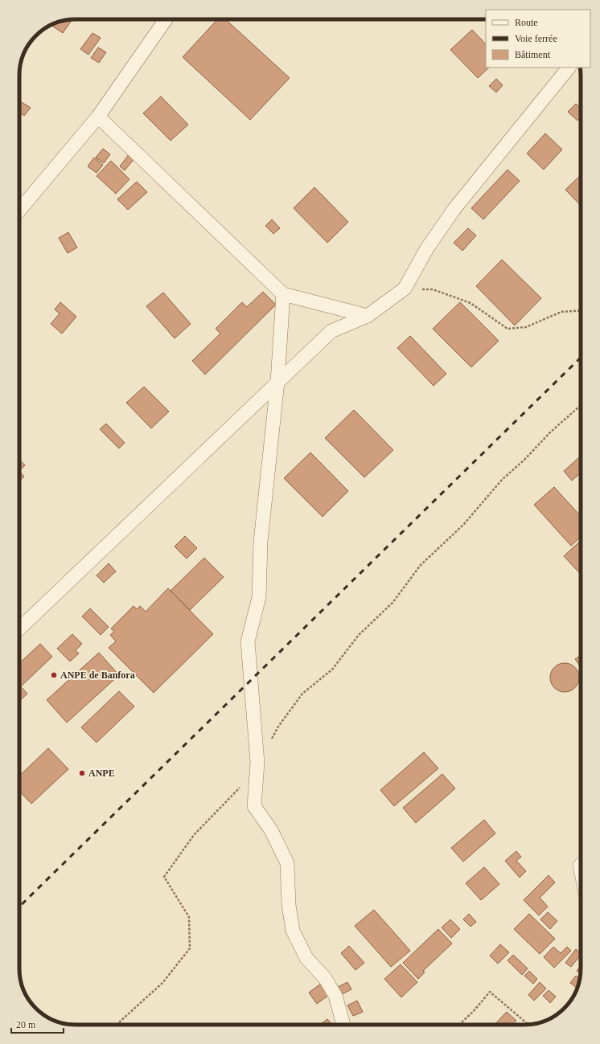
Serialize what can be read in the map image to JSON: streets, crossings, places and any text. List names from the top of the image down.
{
  "places": ["ANPE de Banfora", "ANPE"],
  "legend": ["Route", "Voie ferrée", "Bâtiment"],
  "scale_bar": "20 m"
}
